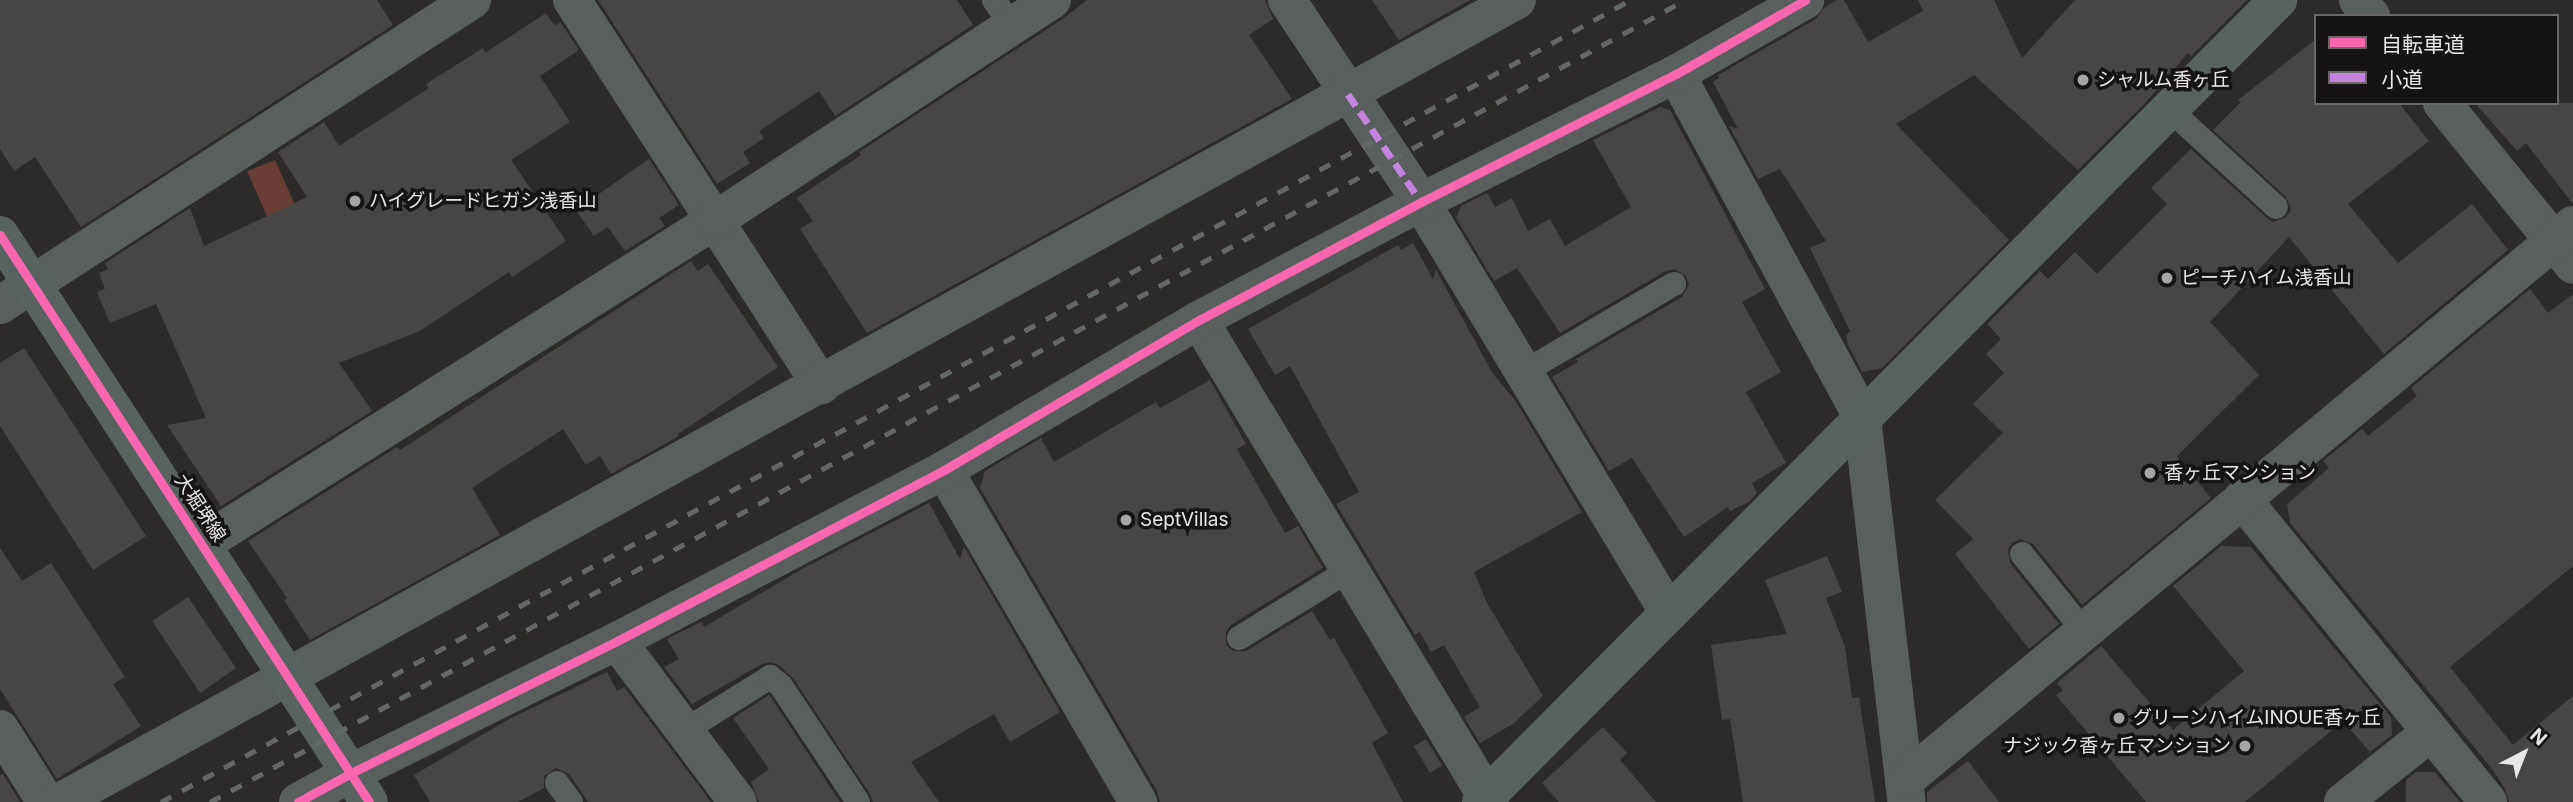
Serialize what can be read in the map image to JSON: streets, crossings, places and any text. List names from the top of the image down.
{
  "streets": {
    "street": ["大堀堺線"]
  },
  "places": [
    "シャルム香ヶ丘",
    "ハイグレードヒガシ浅香山",
    "ピーチハイム浅香山",
    "香ヶ丘マンション",
    "SeptVillas",
    "グリーンハイムINOUE香ヶ丘",
    "ナジック香ヶ丘マンション"
  ],
  "legend": ["自転車道", "小道"],
  "north": "top right"
}
